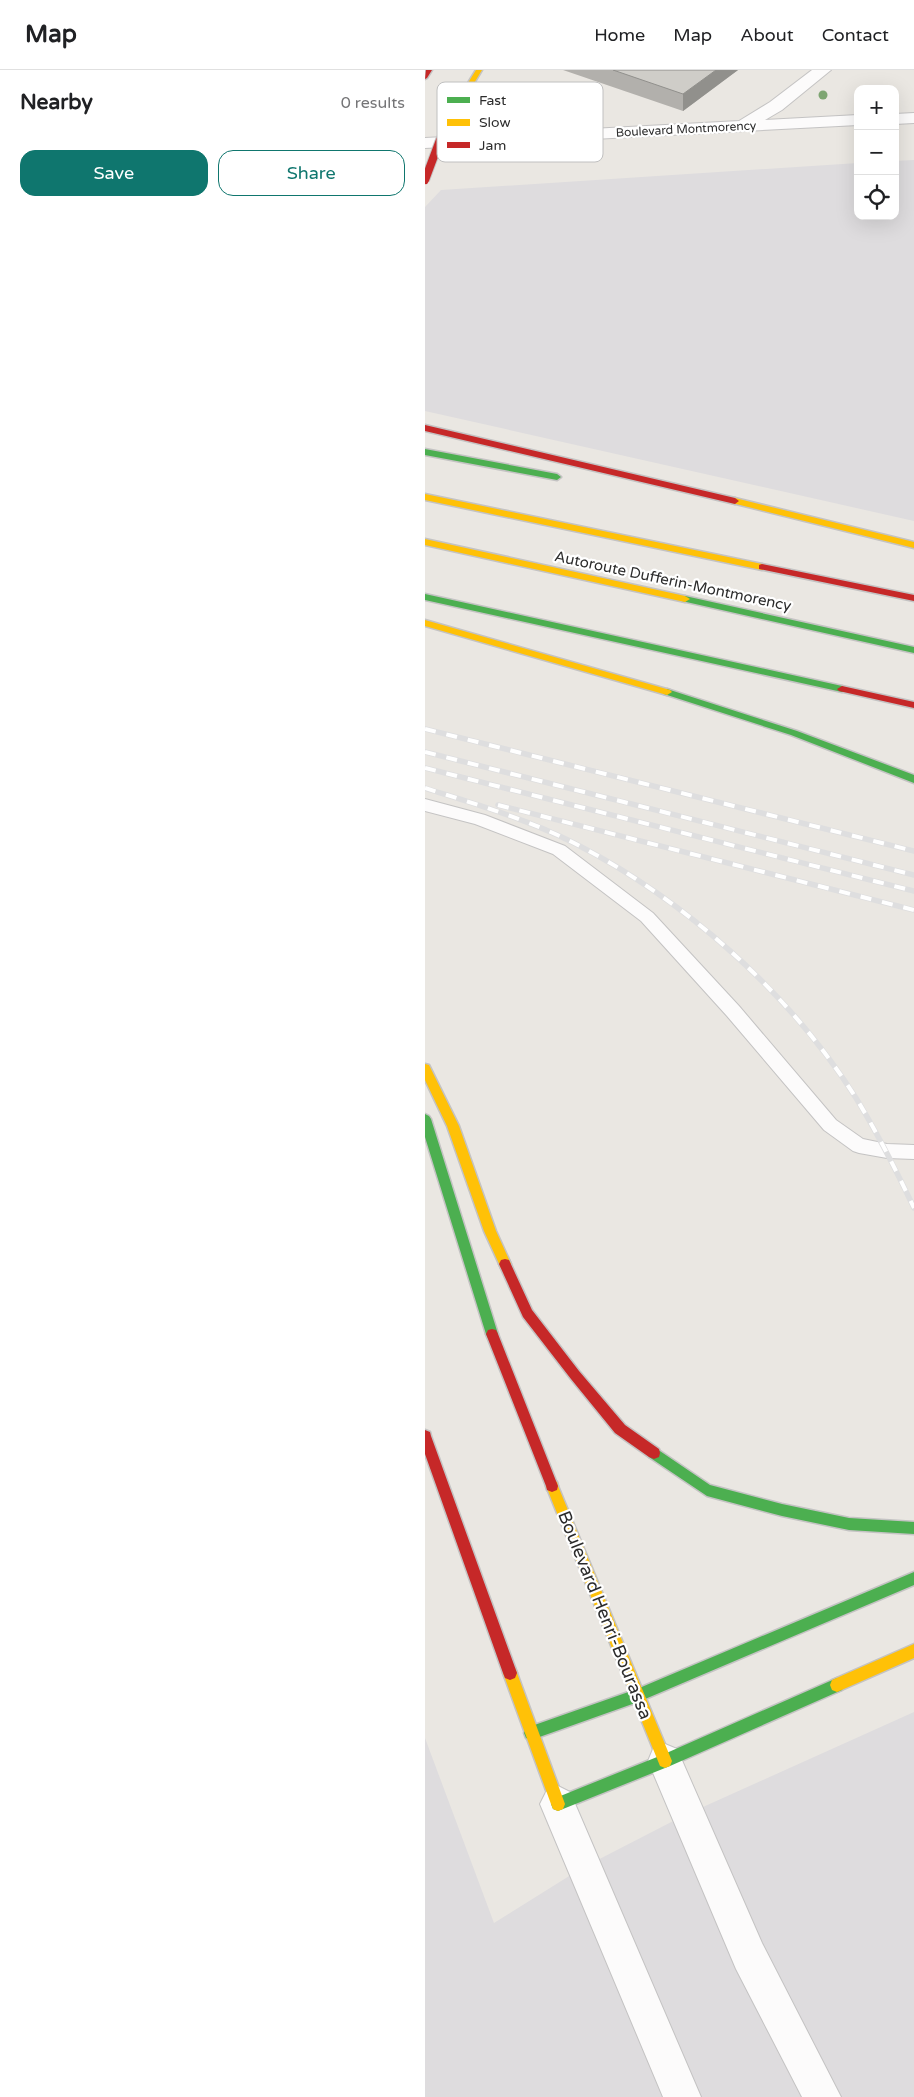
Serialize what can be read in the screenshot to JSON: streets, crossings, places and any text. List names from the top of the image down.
{
  "streets": {
    "main road": ["Autoroute Dufferin-Montmorency", "Boulevard Henri-Bourassa"],
    "street": ["Boulevard Montmorency"]
  },
  "legend": ["Fast", "Slow", "Jam"],
  "page": {
    "header": "Map",
    "nav": [
      "Home",
      "Map",
      "About",
      "Contact"
    ],
    "heading": ["Nearby", "0 results"],
    "map_buttons": ["+", "−"],
    "buttons": ["Save", "Share"]
  }
}
